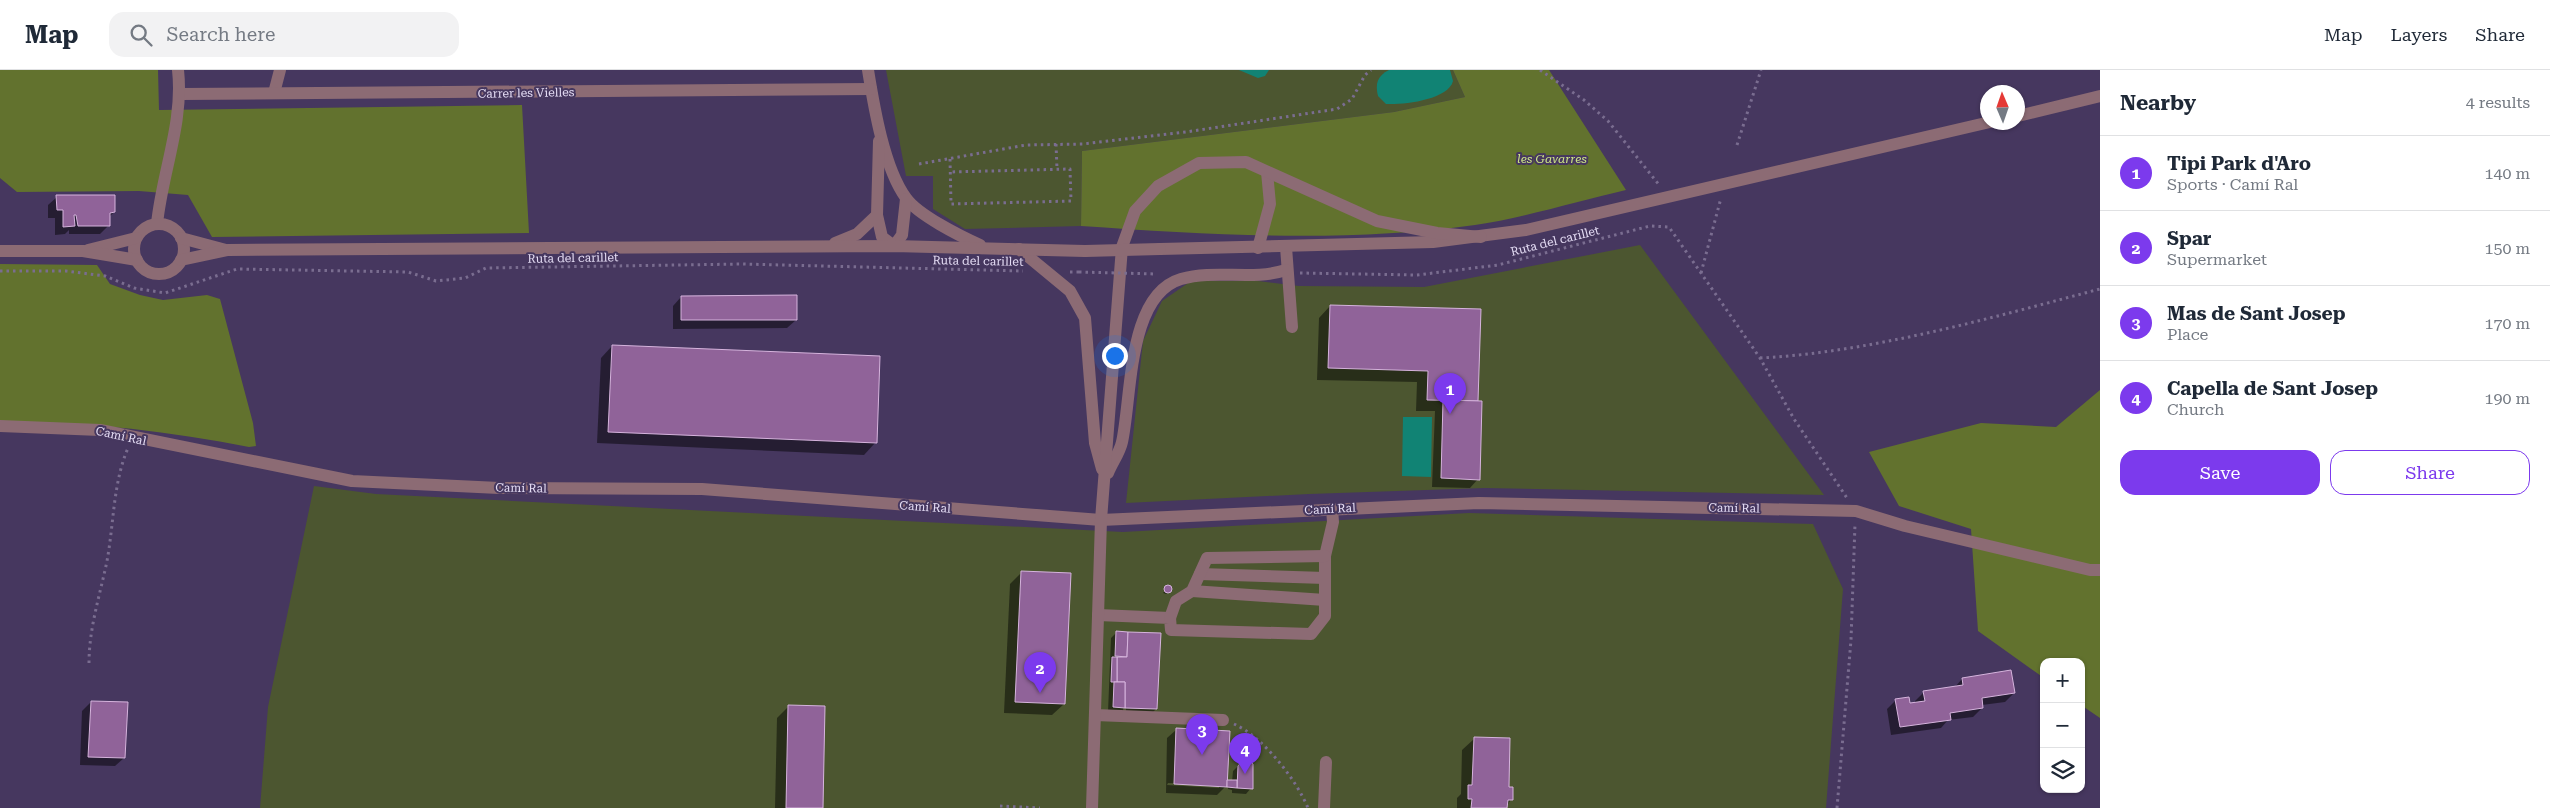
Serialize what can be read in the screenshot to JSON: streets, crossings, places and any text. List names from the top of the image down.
{
  "streets": {
    "street": ["Carrer les Vielles", "Camí Ral"],
    "path": ["Ruta del carillet"]
  },
  "crossings": [
    ["Ruta del carillet", "Camí Ral"]
  ],
  "parks": ["les Gavarres"],
  "north": "top",
  "page": {
    "header": "Map",
    "search": "Search here",
    "nav": ["Map", "Layers", "Share"],
    "heading": ["Nearby", "4 results"],
    "list": [
      {
        "mark": "1",
        "name": "Tipi Park d'Aro",
        "note": "Sports · Camí Ral",
        "value": "140 m"
      },
      {
        "mark": "2",
        "name": "Spar",
        "note": "Supermarket",
        "value": "150 m"
      },
      {
        "mark": "3",
        "name": "Mas de Sant Josep",
        "note": "Place",
        "value": "170 m"
      },
      {
        "mark": "4",
        "name": "Capella de Sant Josep",
        "note": "Church",
        "value": "190 m"
      }
    ],
    "pins": [
      "1",
      "2",
      "3",
      "4"
    ],
    "buttons": ["Save", "Share"],
    "map_buttons": ["+", "−"]
  }
}
